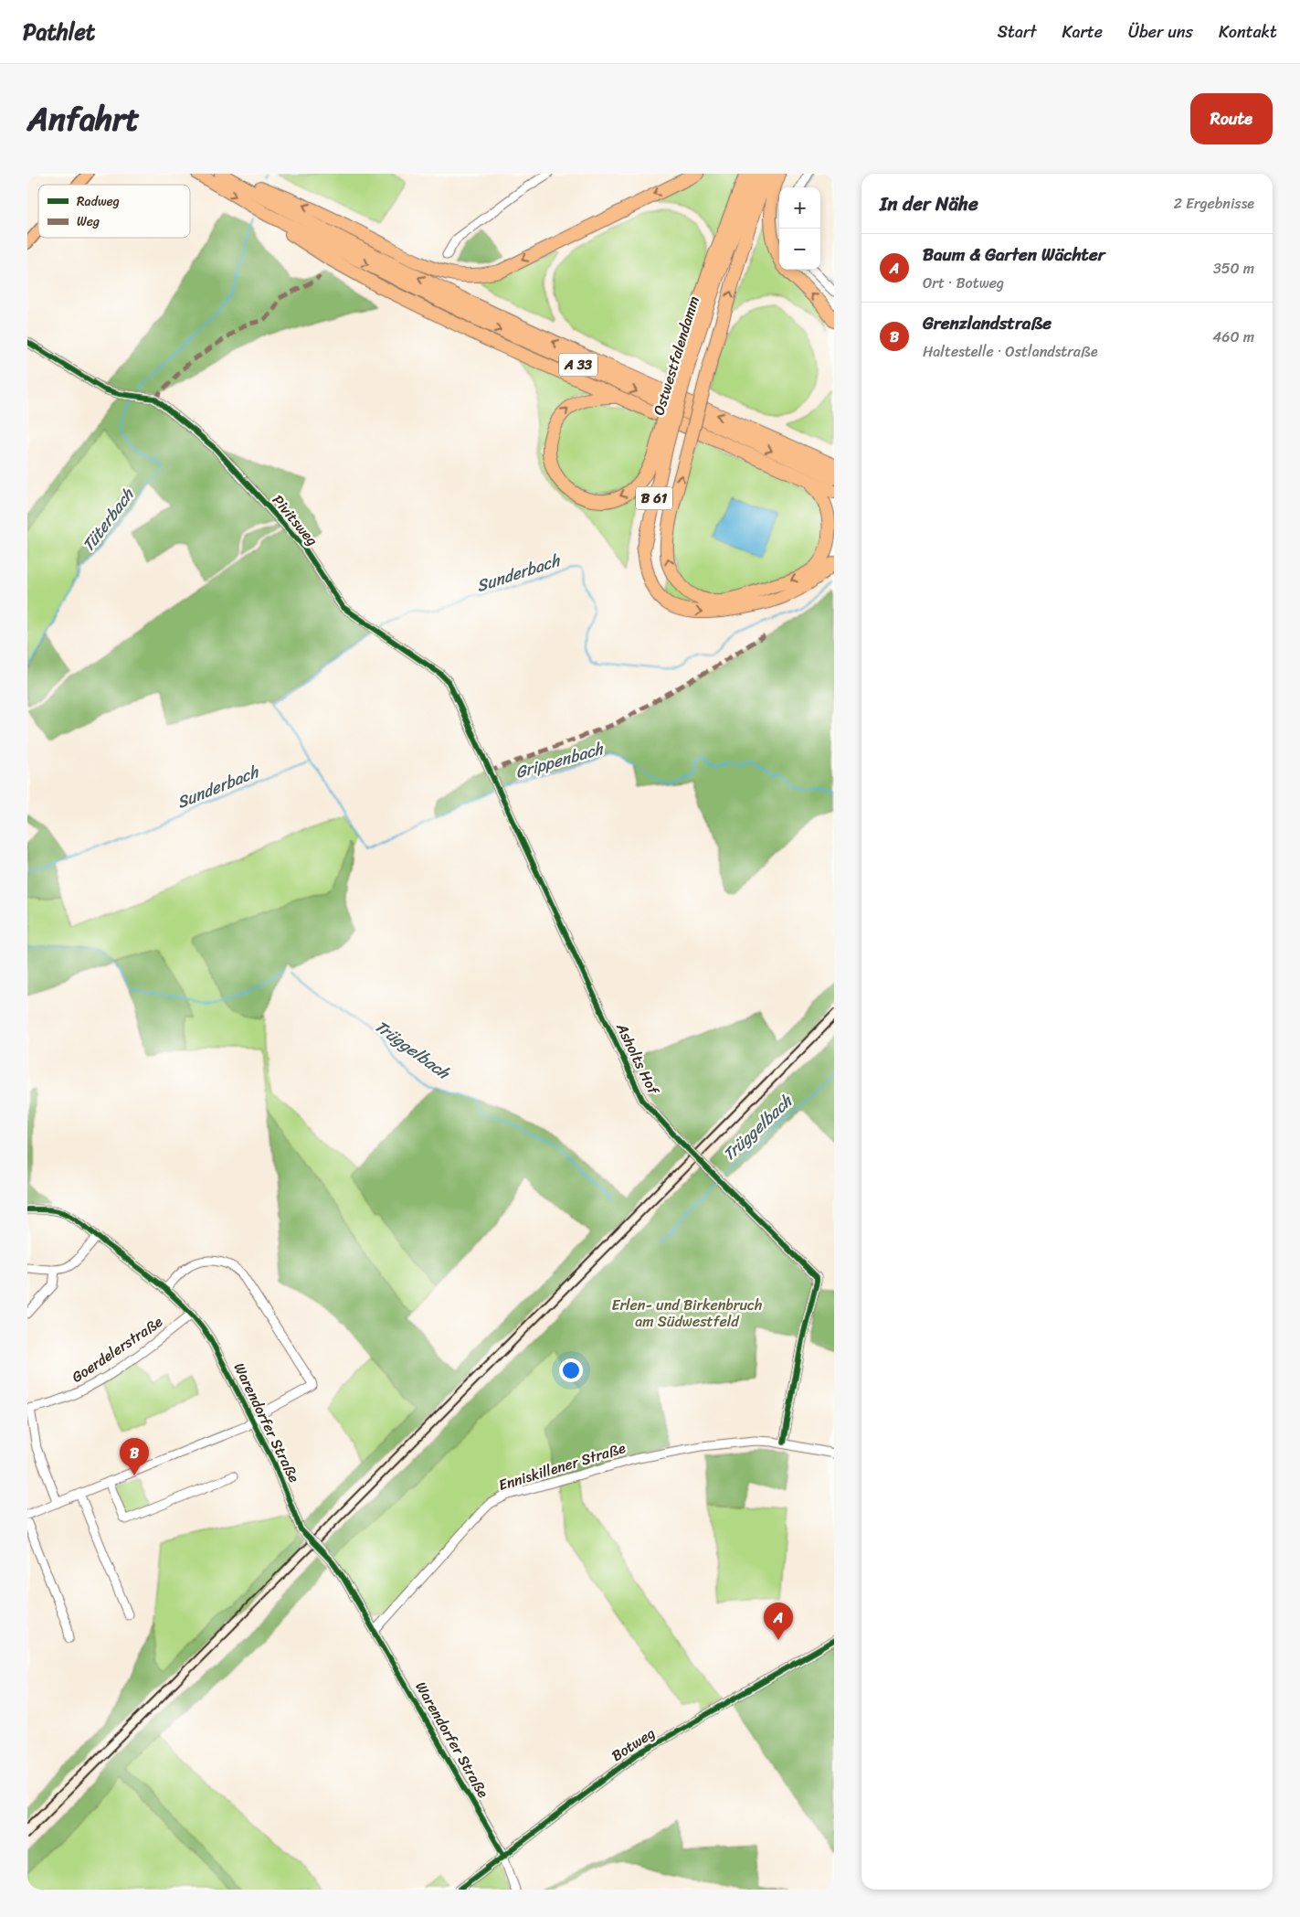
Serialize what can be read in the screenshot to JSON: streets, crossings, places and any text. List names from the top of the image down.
{
  "streets": {
    "highway": ["Ostwestfalendamm", "A 33", "B 61"],
    "street": [
      "Pivitsweg",
      "Asholts Hof",
      "Goerdelerstraße",
      "Warendorfer Straße",
      "Enniskillener Straße",
      "Botweg"
    ]
  },
  "crossings": [
    ["Pivitsweg", "Asholts Hof"],
    ["Asholts Hof", "Enniskillener Straße"],
    ["Goerdelerstraße", "Warendorfer Straße"],
    ["Warendorfer Straße", "Enniskillener Straße"],
    ["Warendorfer Straße", "Botweg"]
  ],
  "water": [
    "Tüterbach",
    "Sunderbach",
    "Grippenbach",
    "Trüggelbach"
  ],
  "parks": ["Erlen- und Birkenbruch am Südwestfeld"],
  "legend": ["Radweg", "Weg"],
  "page": {
    "header": "Pathlet",
    "nav": [
      "Start",
      "Karte",
      "Über uns",
      "Kontakt"
    ],
    "title": "Anfahrt",
    "buttons": "Route",
    "heading": ["In der Nähe", "2 Ergebnisse"],
    "map_buttons": ["+", "−"],
    "list": [
      {
        "mark": "A",
        "name": "Baum & Garten Wächter",
        "note": "Ort · Botweg",
        "value": "350 m"
      },
      {
        "mark": "B",
        "name": "Grenzlandstraße",
        "note": "Haltestelle · Ostlandstraße",
        "value": "460 m"
      }
    ],
    "pins": ["B", "A"]
  }
}
